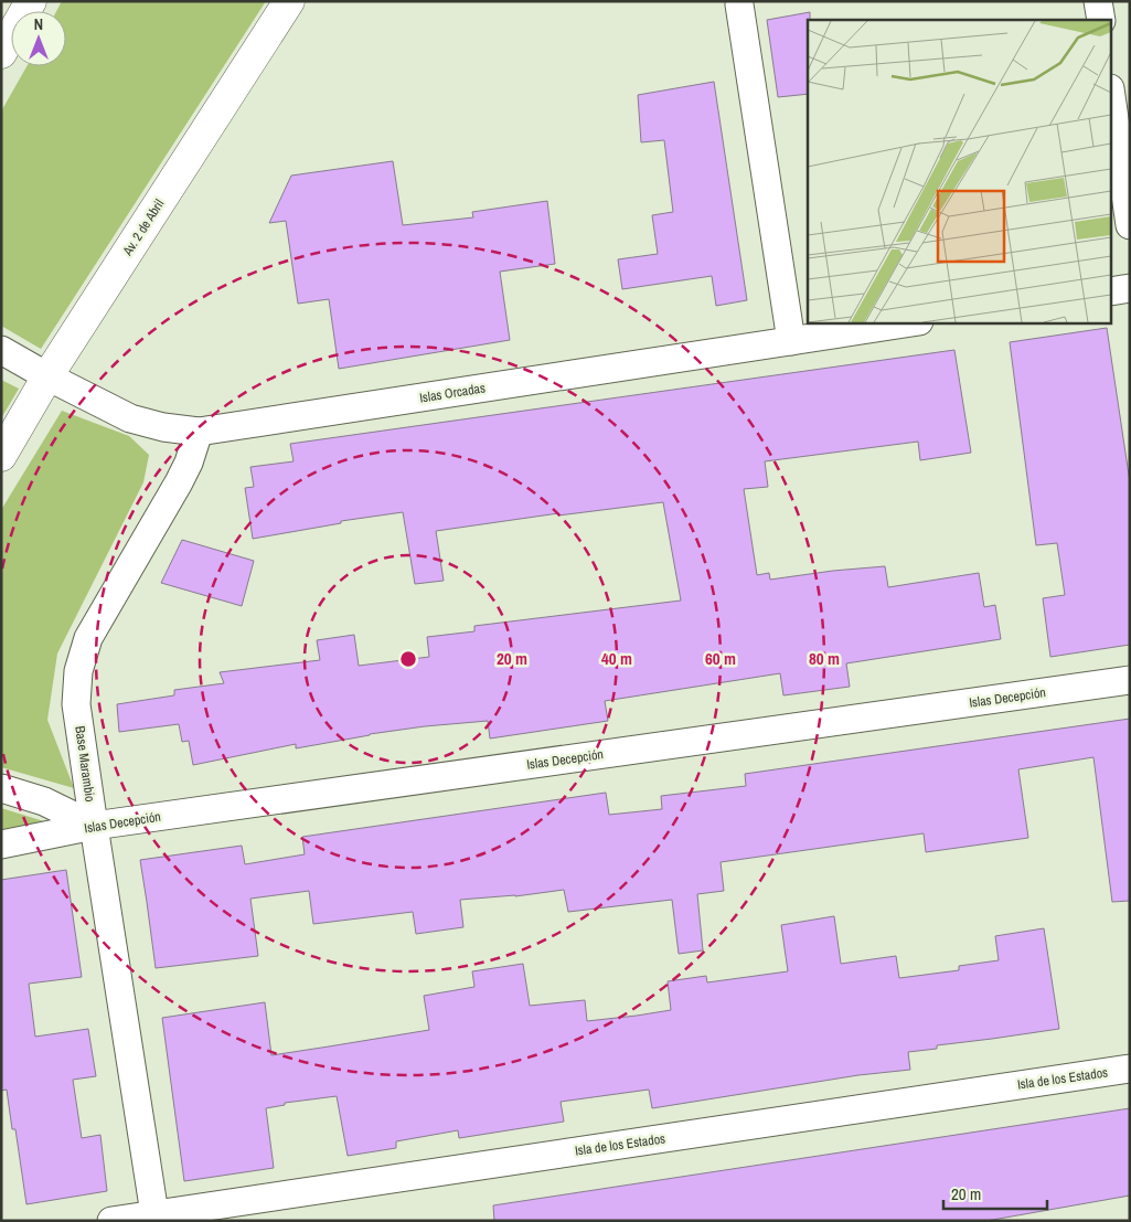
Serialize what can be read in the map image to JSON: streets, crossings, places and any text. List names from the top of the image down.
{
  "streets": {
    "main road": ["Av. 2 de Abril"],
    "street": [
      "Islas Orcadas",
      "Islas Decepción",
      "Base Marambio",
      "Isla de los Estados"
    ]
  },
  "crossings": [
    ["Av. 2 de Abril", "Islas Orcadas"],
    ["Islas Orcadas", "Base Marambio"],
    ["Islas Decepción", "Base Marambio"],
    ["Base Marambio", "Isla de los Estados"]
  ],
  "scale_bar": "20 m",
  "north": "top",
  "rings": [
    "20 m",
    "40 m",
    "60 m",
    "80 m"
  ]
}
